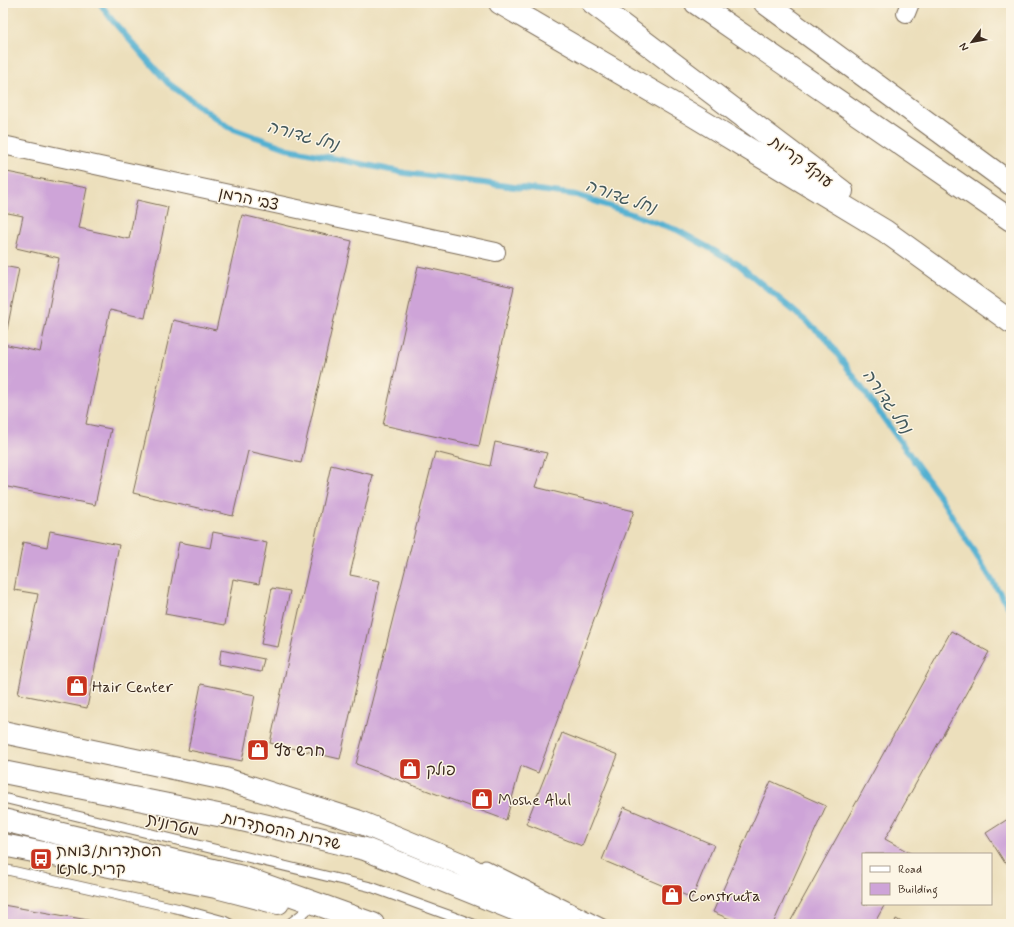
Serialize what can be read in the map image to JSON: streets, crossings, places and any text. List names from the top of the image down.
{
  "streets": {
    "highway": ["עוקף קריות", "שדרות ההסתדרות"],
    "street": ["צבי הרמן"],
    "lane": ["מטרונית"]
  },
  "water": ["נחל גדורה"],
  "places": {
    "shop": [
      "Hair Center",
      "חרש עץ",
      "פולק",
      "Moshe Alul",
      "Constructa"
    ],
    "bus stop": ["הסתדרות/צומת קרית אתא"]
  },
  "legend": ["Road", "Building"],
  "north": "bottom left"
}
